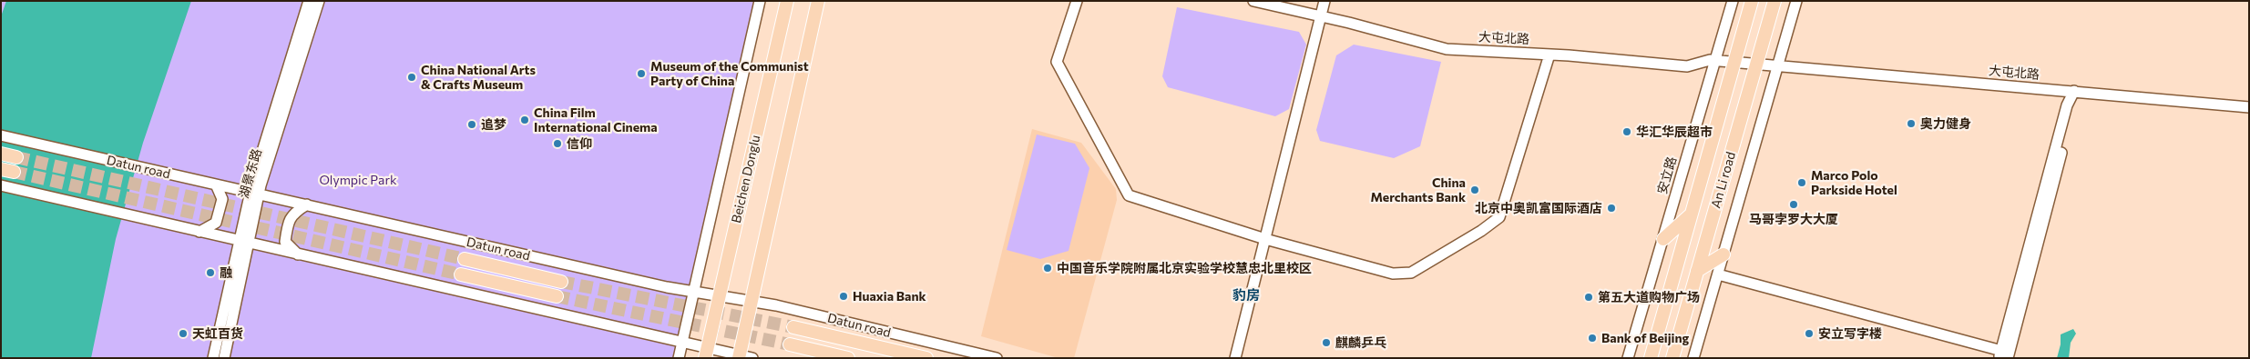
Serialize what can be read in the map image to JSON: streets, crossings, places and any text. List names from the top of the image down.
{
  "streets": {
    "main road": ["Datun road", "Beichen Donglu", "An Li road"],
    "street": ["大屯北路", "湖景东路", "安立路"]
  },
  "crossings": [
    ["大屯北路", "安立路"],
    ["大屯北路", "An Li road"],
    ["Datun road", "湖景东路"],
    ["Datun road", "Beichen Donglu"]
  ],
  "districts": ["豹房"],
  "parks": ["Olympic Park"],
  "places": [
    "Museum of the Communist Party of China",
    "China National Arts & Crafts Museum",
    "China Film International Cinema",
    "奥力健身",
    "追梦",
    "华汇华辰超市",
    "信仰",
    "Marco Polo Parkside Hotel",
    "China Merchants Bank",
    "马哥孛罗大大厦",
    "北京中奥凯富国际酒店",
    "中国音乐学院附属北京实验学校慧忠北里校区",
    "融",
    "Huaxia Bank",
    "第五大道购物广场",
    "天虹百货",
    "安立写字楼",
    "Bank of Beijing",
    "麒麟乒乓"
  ]
}
